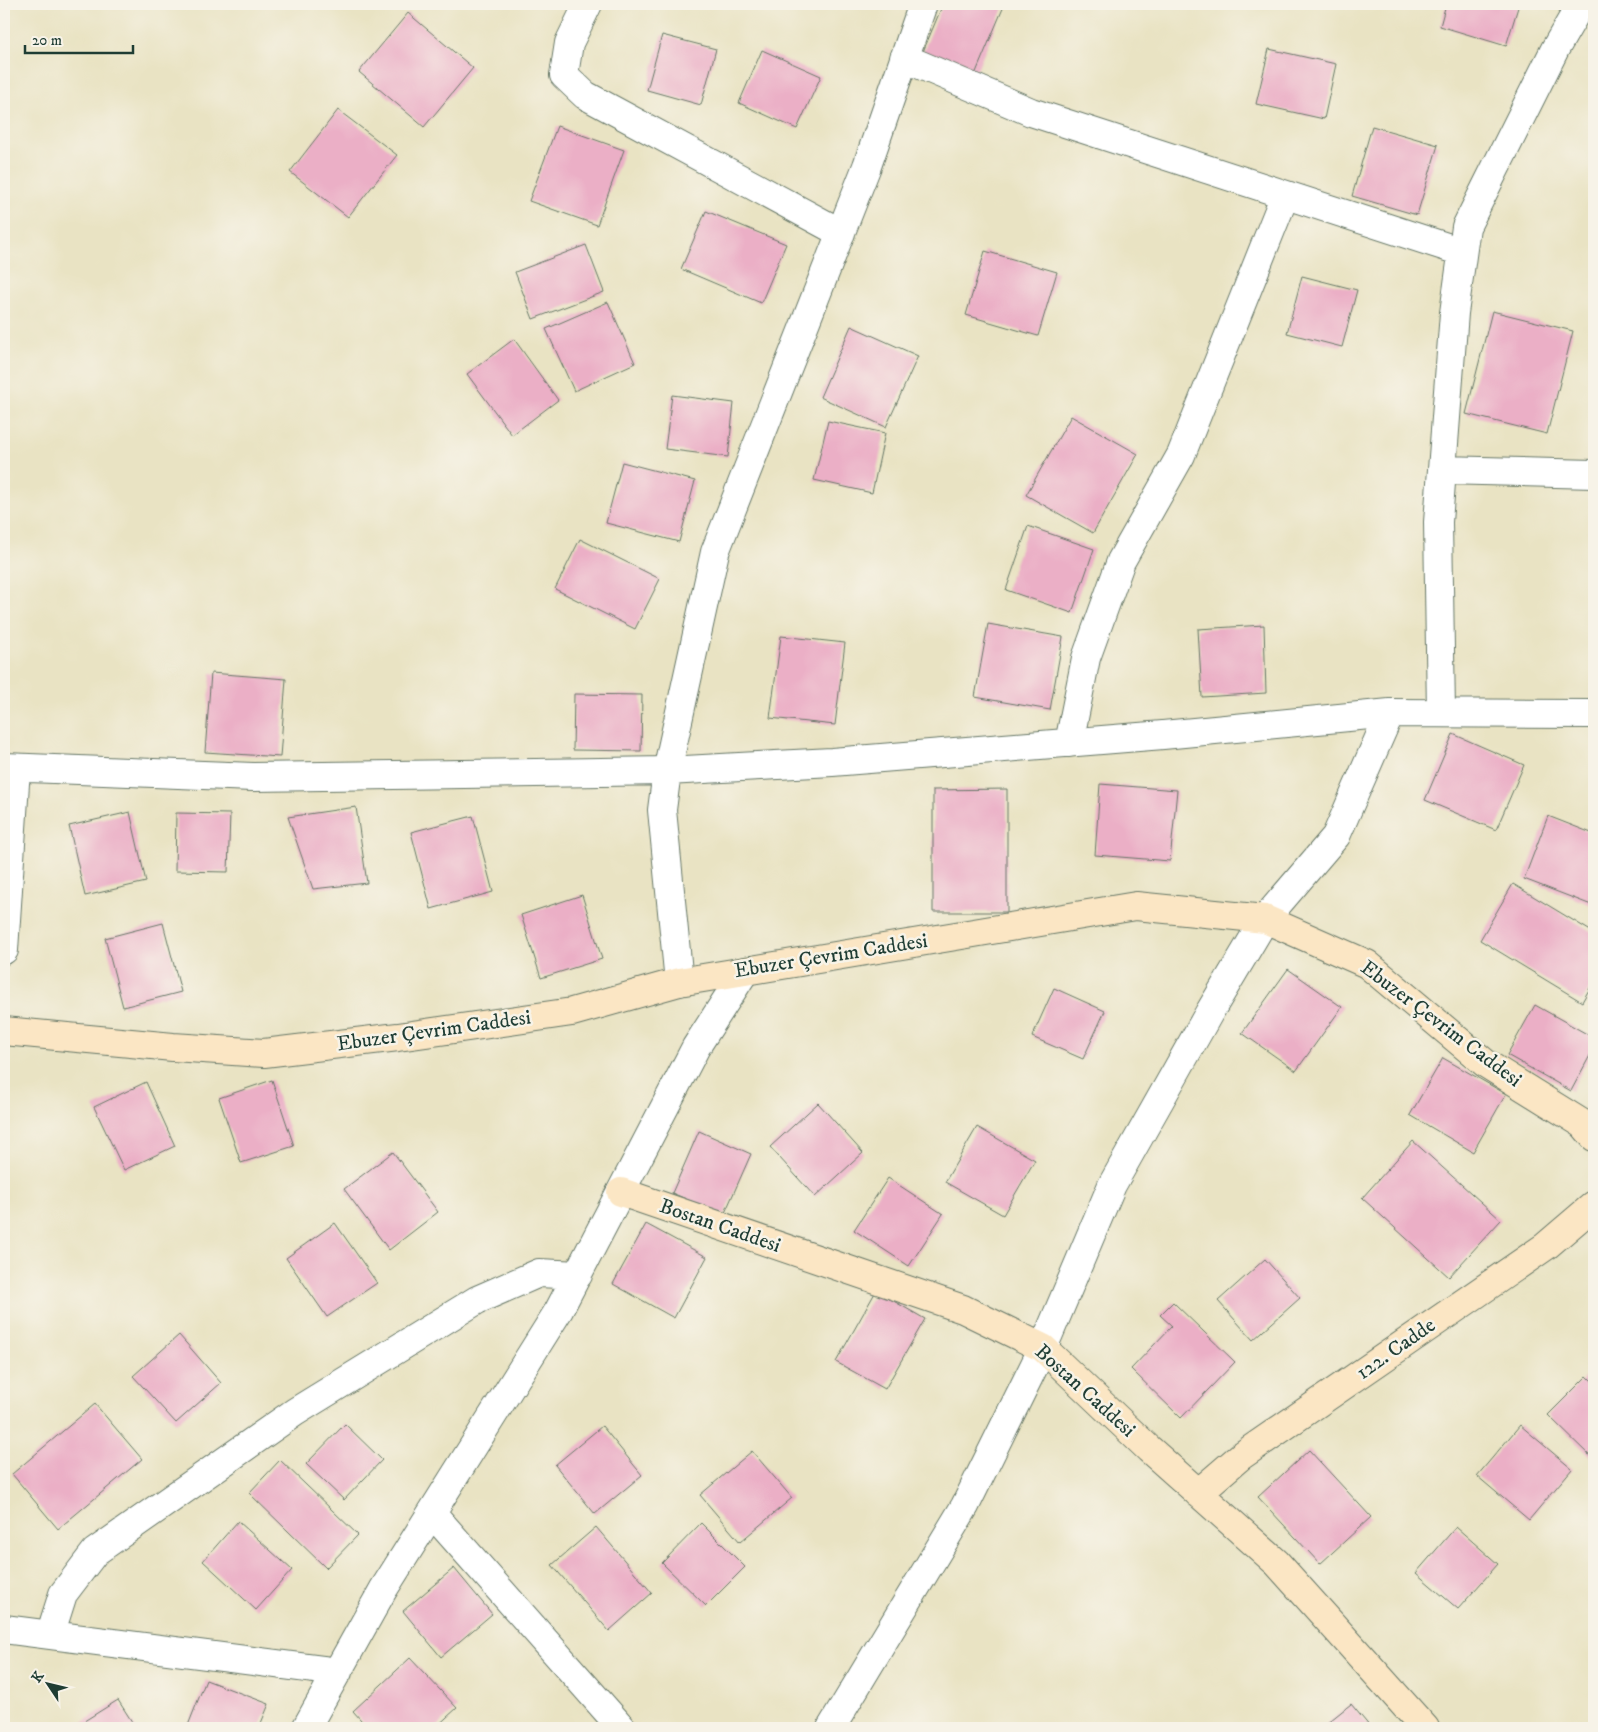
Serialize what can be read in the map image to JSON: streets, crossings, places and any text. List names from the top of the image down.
{
  "streets": {
    "street": ["Ebuzer Çevrim Caddesi", "Bostan Caddesi", "122. Cadde"]
  },
  "crossings": [
    ["Bostan Caddesi", "122. Cadde"]
  ],
  "scale_bar": "20 m",
  "north": "top left"
}
